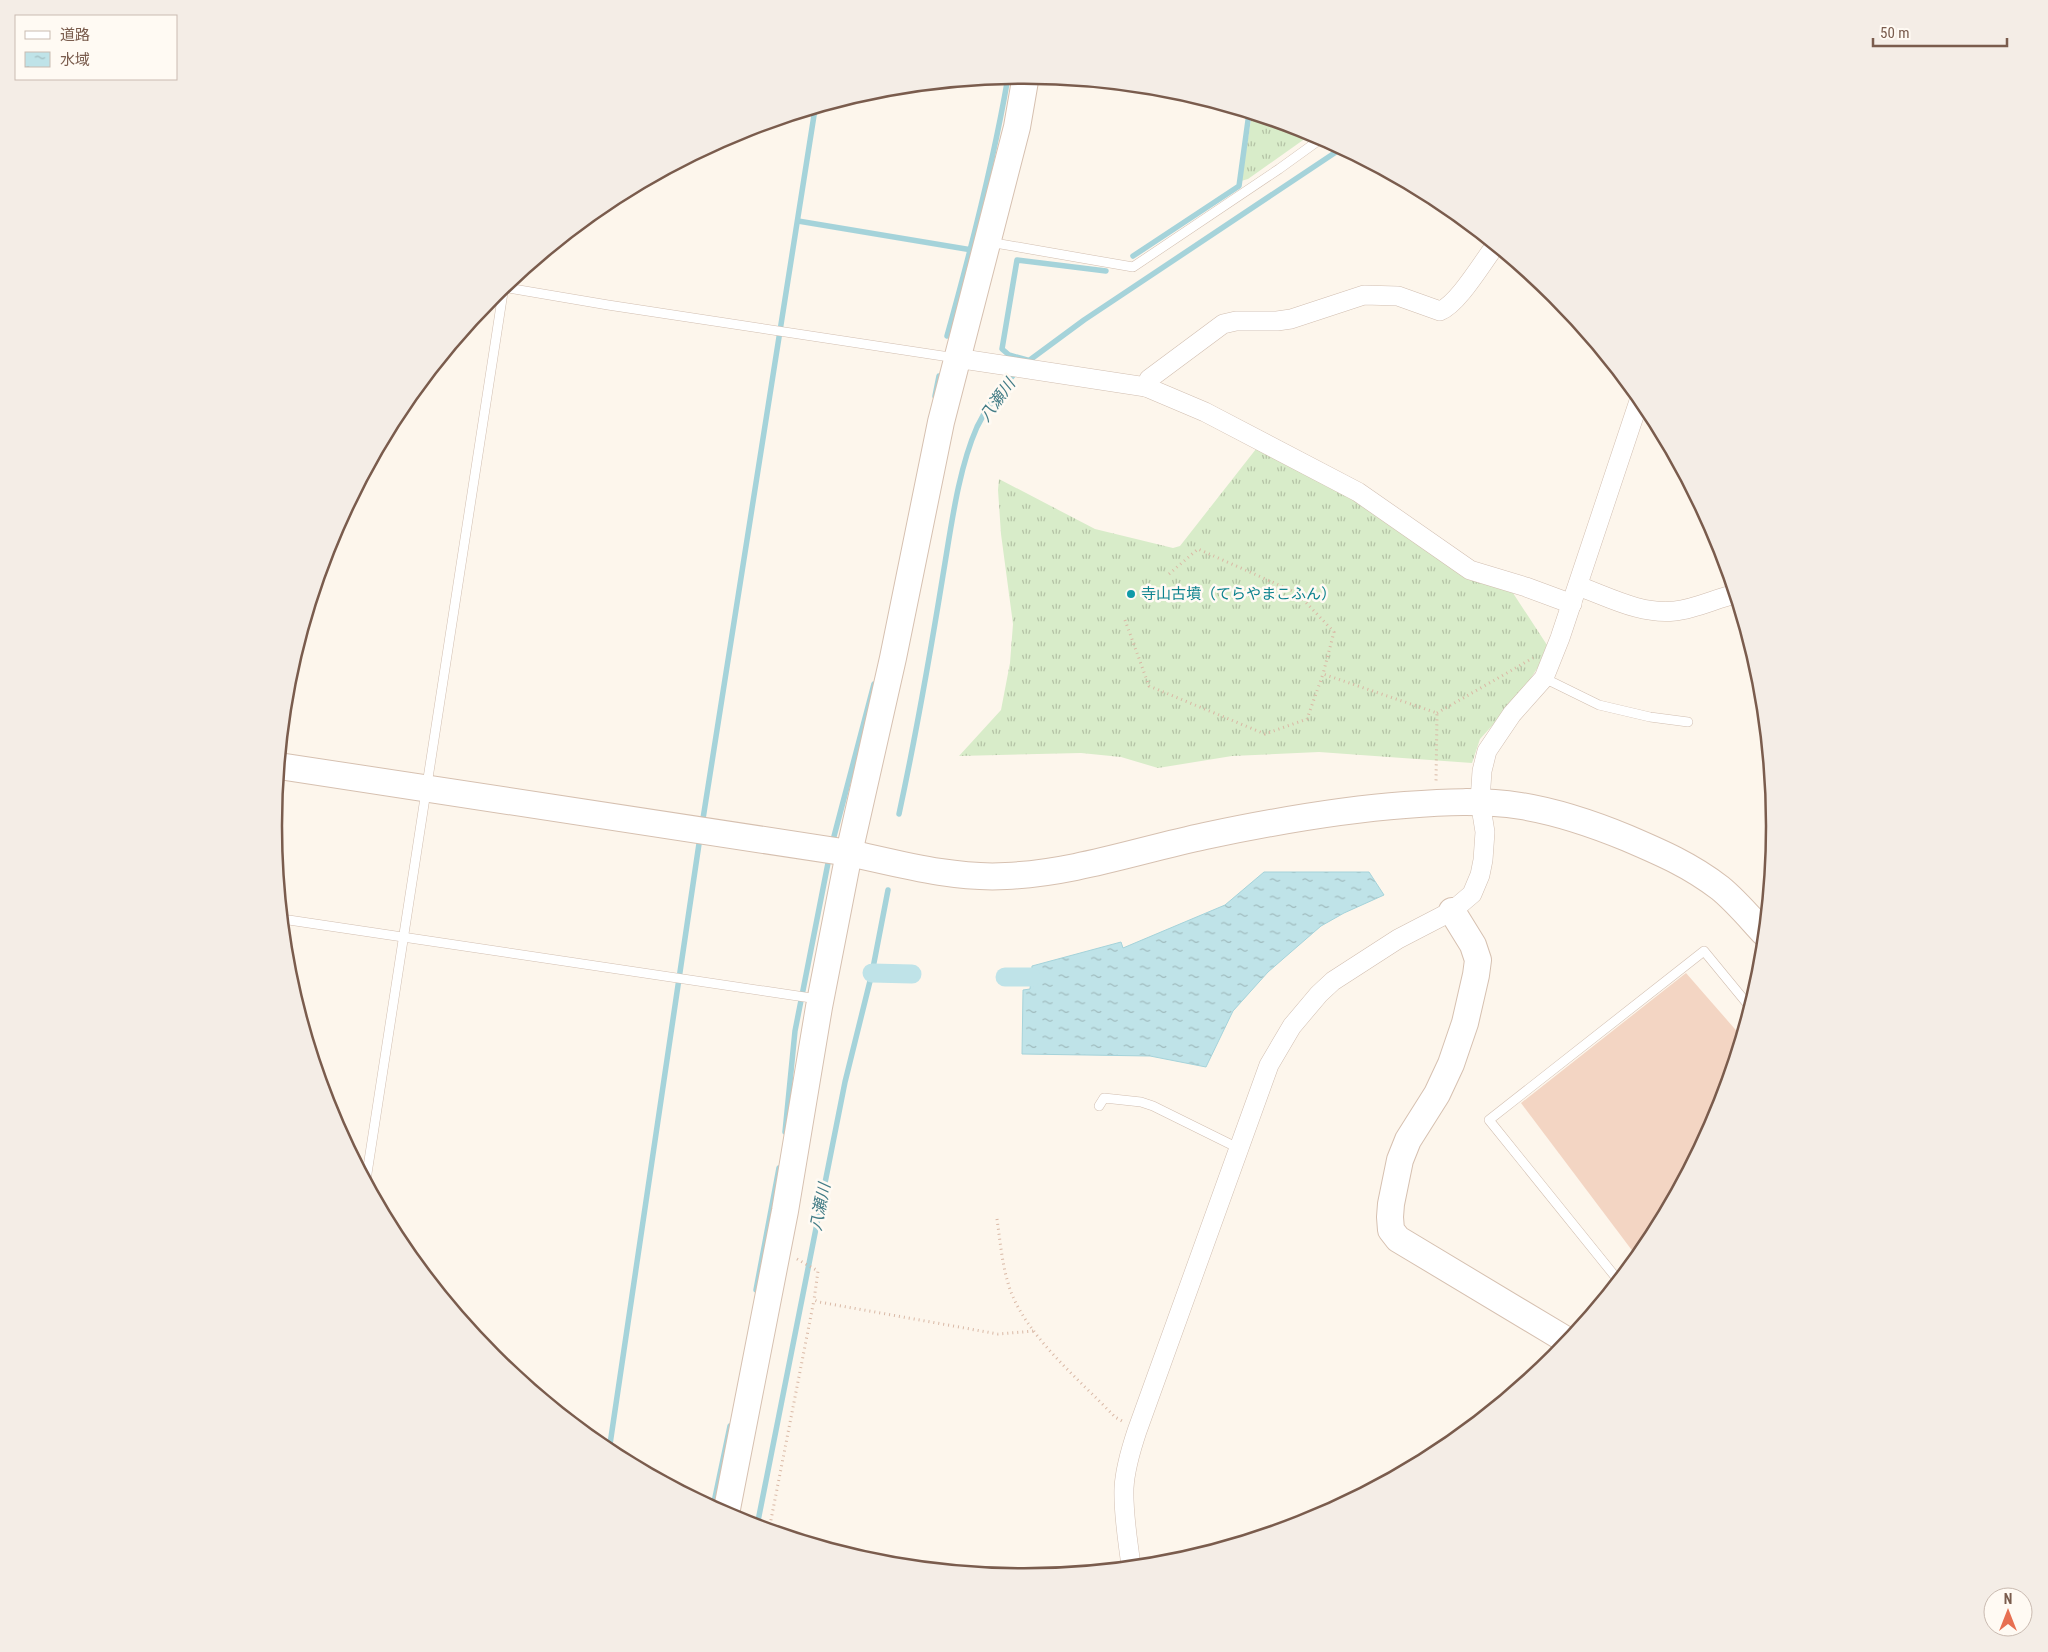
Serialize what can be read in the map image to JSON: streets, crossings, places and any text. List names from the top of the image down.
{
  "water": ["八瀬川"],
  "places": ["寺山古墳（てらやまこふん）"],
  "legend": ["道路", "水域"],
  "scale_bar": "50 m",
  "north": "top"
}
